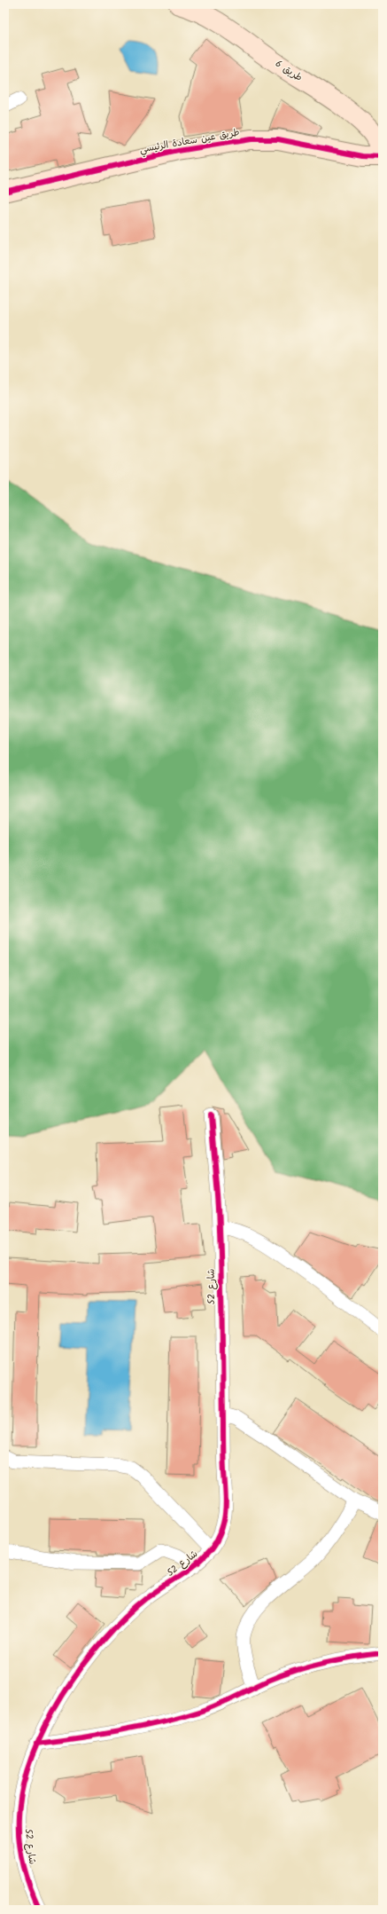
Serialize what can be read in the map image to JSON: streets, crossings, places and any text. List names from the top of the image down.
{
  "streets": {
    "street": ["طريق 6", "طريق عين سعادة الرئيسي", "شارع 52"]
  },
  "crossings": [
    ["طريق 6", "طريق عين سعادة الرئيسي"]
  ]
}
